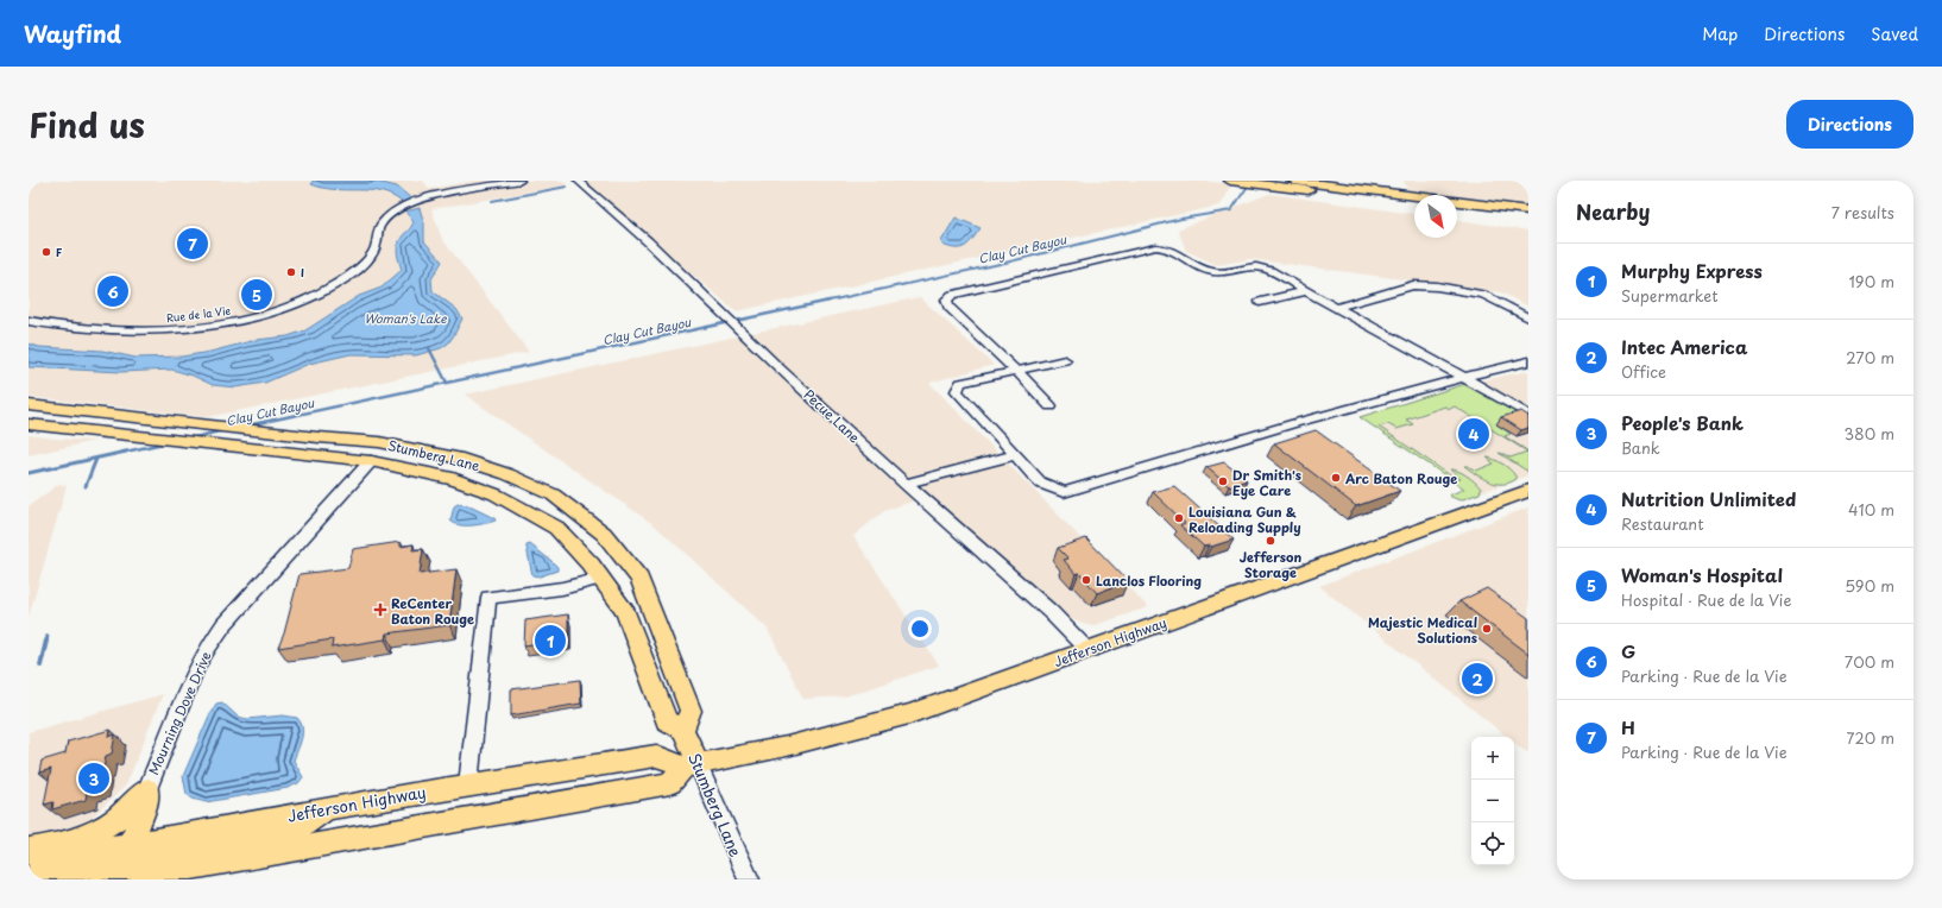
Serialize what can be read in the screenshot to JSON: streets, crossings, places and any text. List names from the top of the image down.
{
  "streets": {
    "main road": ["Stumberg Lane", "Jefferson Highway"],
    "street": ["Rue de la Vie", "Pecue Lane", "Mourning Dove Drive"]
  },
  "crossings": [
    ["Pecue Lane", "Jefferson Highway"],
    ["Stumberg Lane", "Jefferson Highway"],
    ["Stumberg Lane", "Mourning Dove Drive"]
  ],
  "water": ["Clay Cut Bayou", "Woman's Lake"],
  "places": {
    "other": [
      "F",
      "I",
      "Arc Baton Rouge",
      "Dr Smith's Eye Care",
      "Louisiana Gun & Reloading Supply",
      "Jefferson Storage",
      "Lanclos Flooring",
      "Majestic Medical Solutions"
    ],
    "health": ["ReCenter Baton Rouge"]
  },
  "north": "bottom right",
  "page": {
    "header": "Wayfind",
    "nav": ["Map", "Directions", "Saved"],
    "title": "Find us",
    "buttons": "Directions",
    "heading": ["Nearby", "7 results"],
    "pins": [
      "7",
      "6",
      "5",
      "4",
      "1",
      "2",
      "3"
    ],
    "list": [
      {
        "mark": "1",
        "name": "Murphy Express",
        "note": "Supermarket",
        "value": "190 m"
      },
      {
        "mark": "2",
        "name": "Intec America",
        "note": "Office",
        "value": "270 m"
      },
      {
        "mark": "3",
        "name": "People's Bank",
        "note": "Bank",
        "value": "380 m"
      },
      {
        "mark": "4",
        "name": "Nutrition Unlimited",
        "note": "Restaurant",
        "value": "410 m"
      },
      {
        "mark": "5",
        "name": "Woman's Hospital",
        "note": "Hospital · Rue de la Vie",
        "value": "590 m"
      },
      {
        "mark": "6",
        "name": "G",
        "note": "Parking · Rue de la Vie",
        "value": "700 m"
      },
      {
        "mark": "7",
        "name": "H",
        "note": "Parking · Rue de la Vie",
        "value": "720 m"
      }
    ],
    "map_buttons": ["+", "−"]
  }
}
